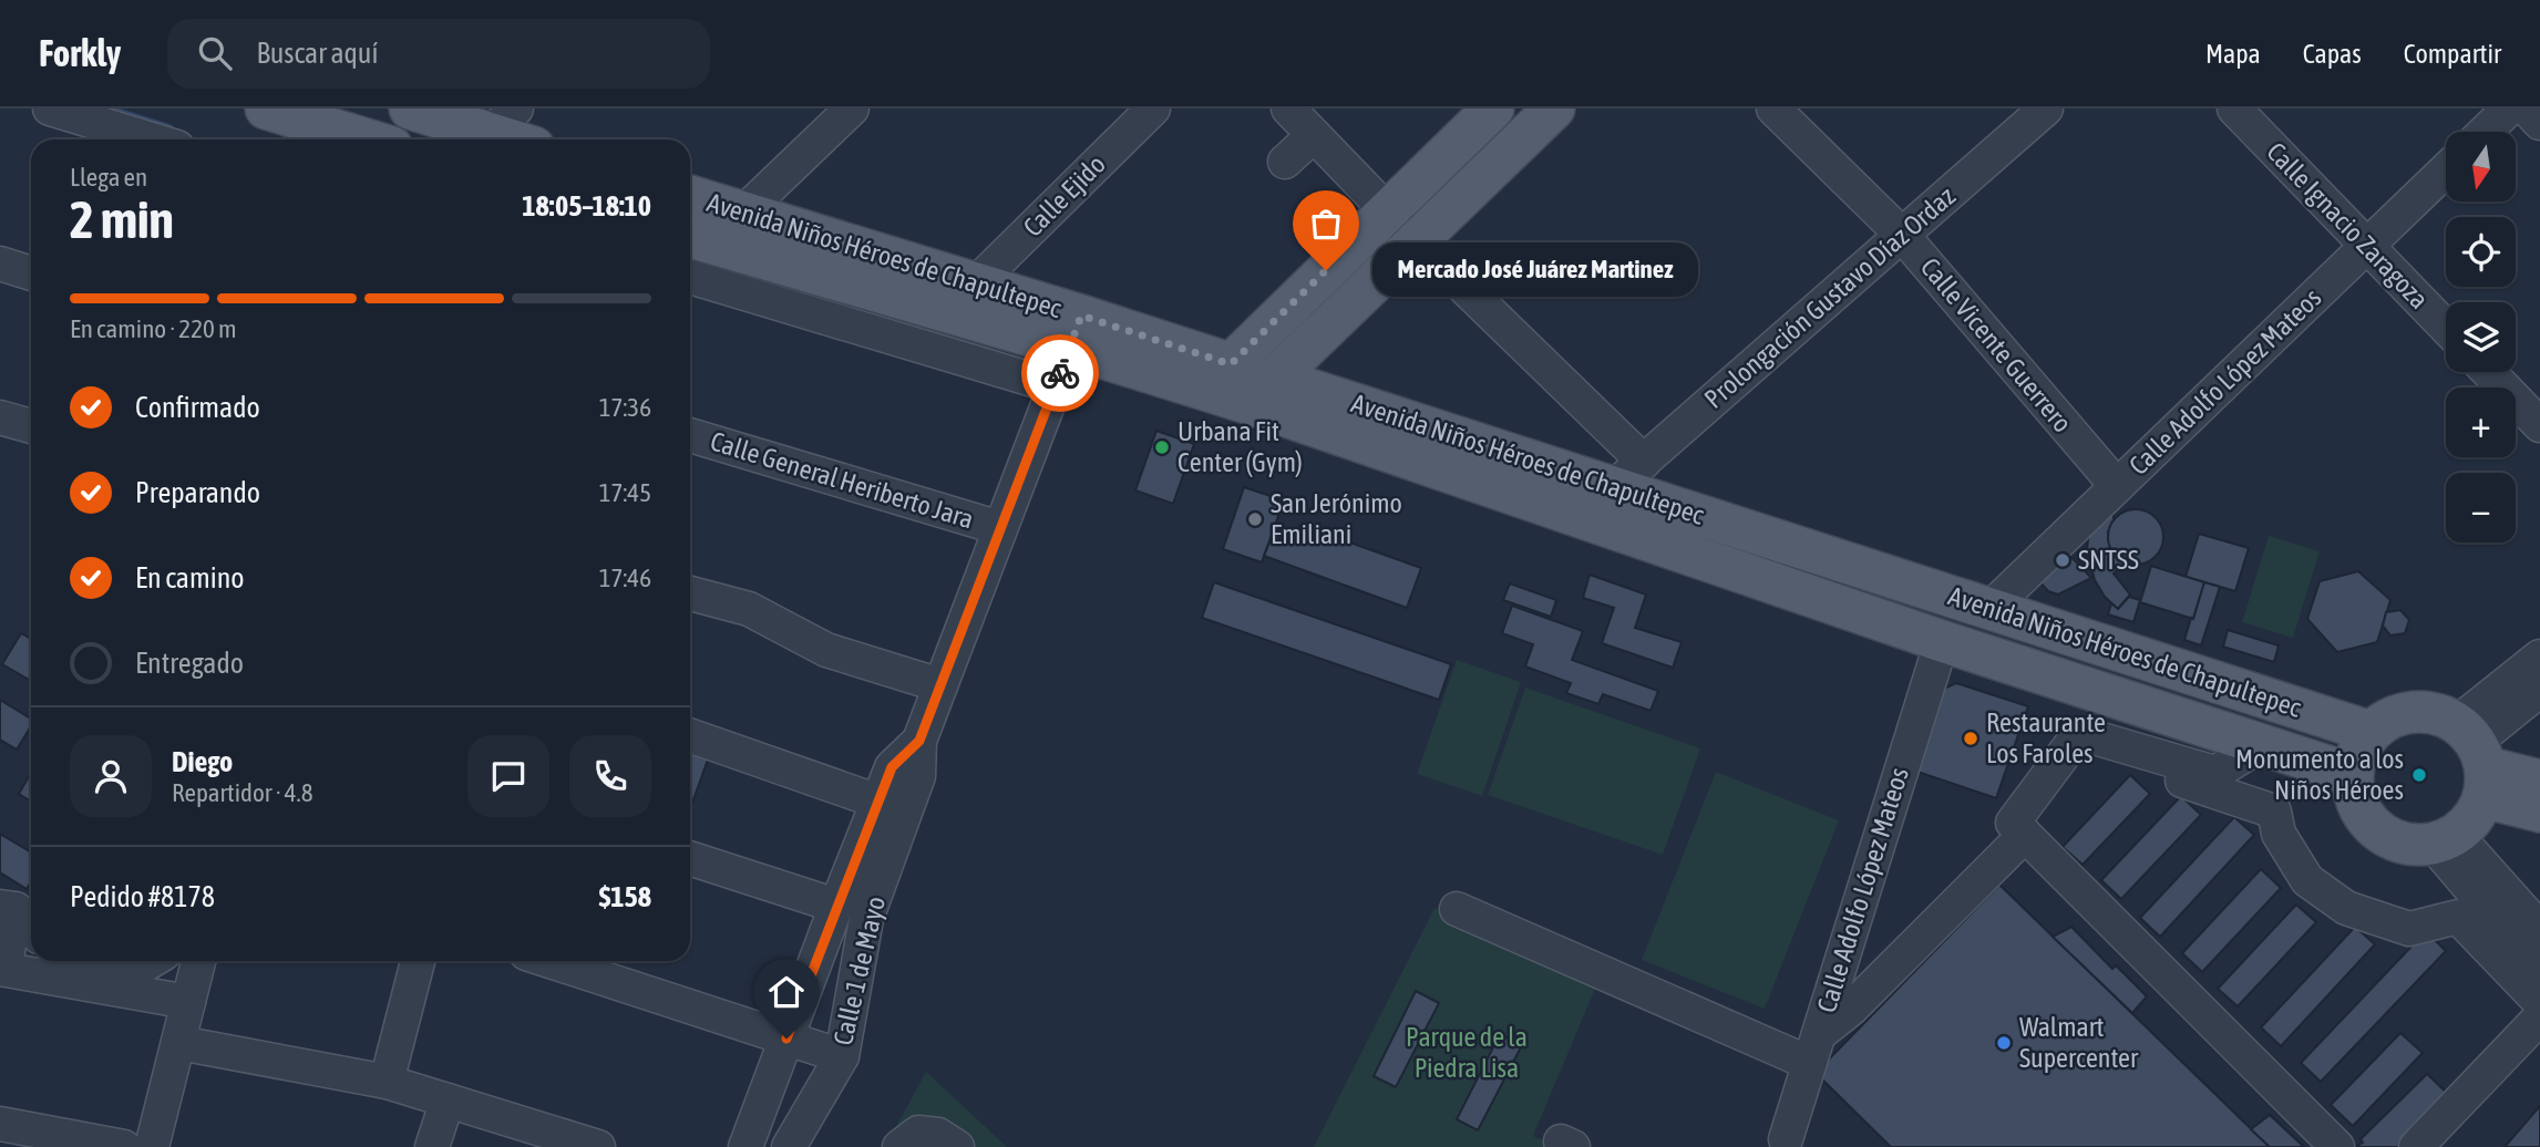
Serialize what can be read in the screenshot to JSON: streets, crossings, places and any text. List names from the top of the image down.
{
  "streets": {
    "main road": ["Avenida Niños Héroes de Chapultepec"],
    "street": [
      "Calle Ejido",
      "Calle Ignacio Zaragoza",
      "Prolongación Gustavo Díaz Ordaz",
      "Calle Vicente Guerrero",
      "Calle Adolfo López Mateos",
      "Calle General Heriberto Jara",
      "Calle 1 de Mayo"
    ]
  },
  "crossings": [
    ["Calle Ejido", "Avenida Niños Héroes de Chapultepec"],
    ["Calle Ignacio Zaragoza", "Calle Adolfo López Mateos"],
    ["Avenida Niños Héroes de Chapultepec", "Prolongación Gustavo Díaz Ordaz"],
    ["Avenida Niños Héroes de Chapultepec", "Calle Adolfo López Mateos"],
    ["Avenida Niños Héroes de Chapultepec", "Calle 1 de Mayo"],
    ["Prolongación Gustavo Díaz Ordaz", "Calle Vicente Guerrero"],
    ["Calle Vicente Guerrero", "Calle Adolfo López Mateos"],
    ["Calle General Heriberto Jara", "Calle 1 de Mayo"]
  ],
  "parks": ["Parque de la Piedra Lisa"],
  "places": [
    "Mercado José Juárez Martinez",
    "Urbana Fit Center (Gym)",
    "San Jerónimo Emiliani",
    "SNTSS",
    "Restaurante Los Faroles",
    "Monumento a los Niños Héroes",
    "Walmart Supercenter"
  ],
  "north": "bottom",
  "page": {
    "header": "Forkly",
    "search": "Buscar aquí",
    "nav": ["Mapa", "Capas", "Compartir"],
    "map_buttons": ["+", "−"],
    "heading": ["2 min", "Llega en", "18:05–18:10"],
    "panel": [
      "Diego",
      "Repartidor · 4.8",
      "Pedido #8178",
      "$158"
    ],
    "bubble": "Mercado José Juárez Martinez",
    "bar": "En camino · 220 m",
    "list": [
      ["Confirmado", "17:36"],
      ["Preparando", "17:45"],
      ["En camino", "17:46"],
      "Entregado"
    ]
  }
}
